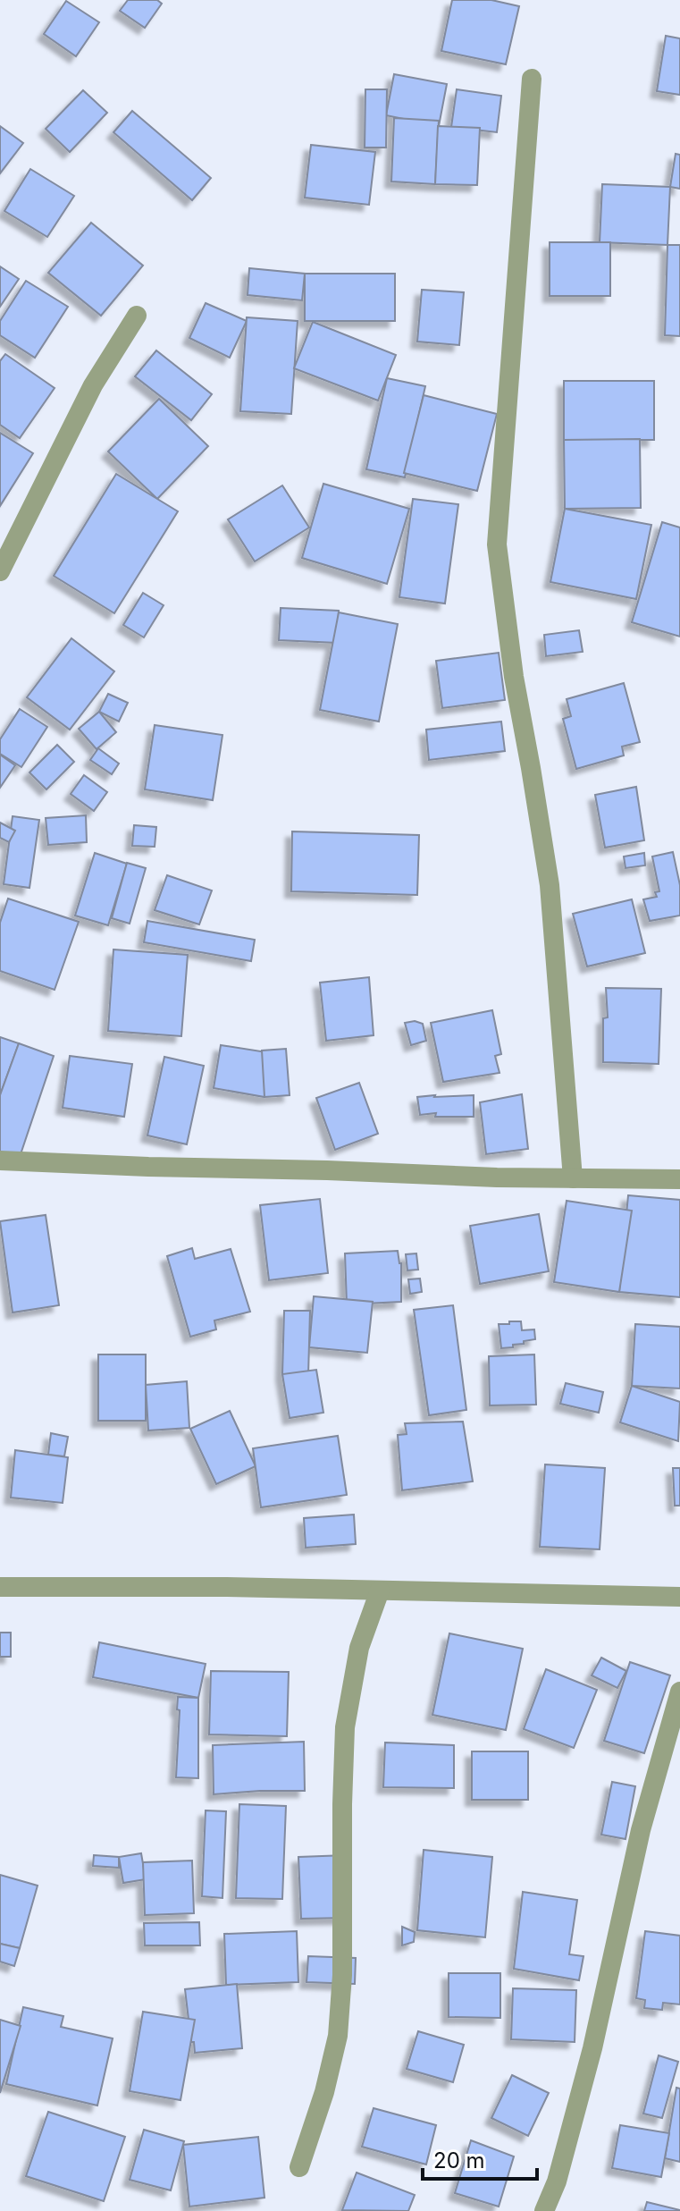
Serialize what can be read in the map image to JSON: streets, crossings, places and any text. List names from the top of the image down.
{
  "scale_bar": "20 m"
}
